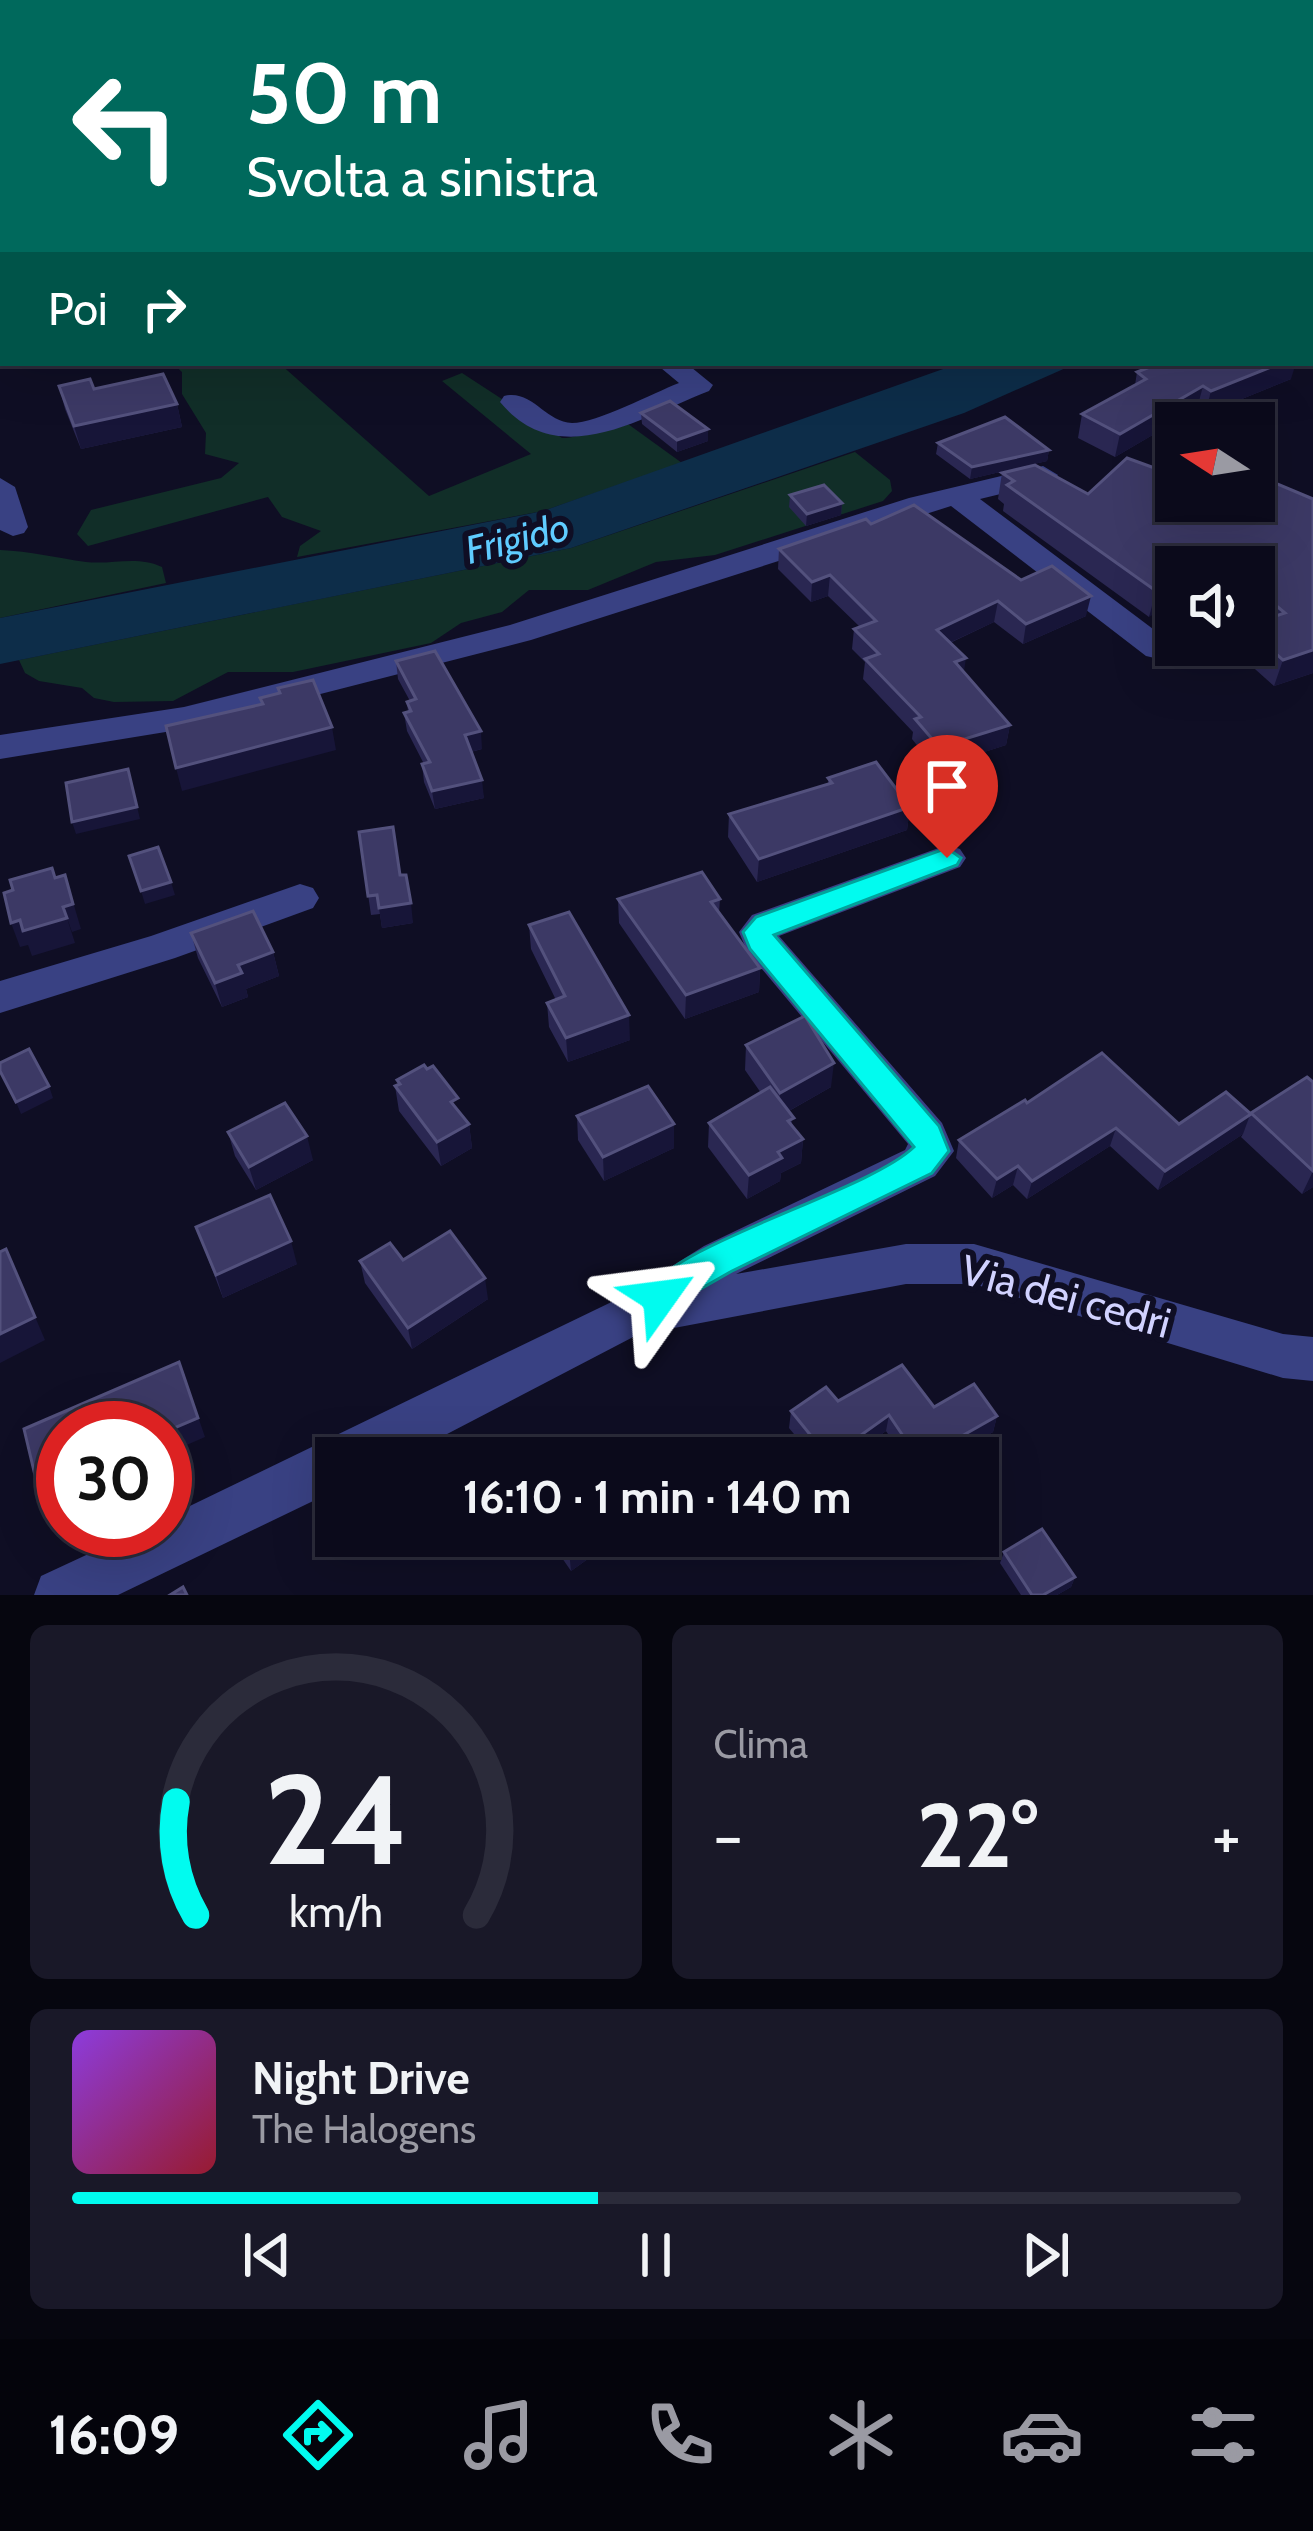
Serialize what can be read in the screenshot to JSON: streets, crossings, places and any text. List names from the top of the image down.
{
  "streets": {
    "street": ["Via dei cedri"]
  },
  "water": ["Frigido"],
  "north": "left",
  "page": {
    "turn": ["50 m", "Svolta a sinistra"],
    "then": "Poi",
    "limit": "30",
    "trip": "16:10 · 1 min · 140 m",
    "tile": "Clima",
    "heat": ["−", "22°", "+"],
    "song": ["Night Drive", "The Halogens"],
    "tabs": "16:09",
    "gauge": ["24", "km/h"]
  }
}
